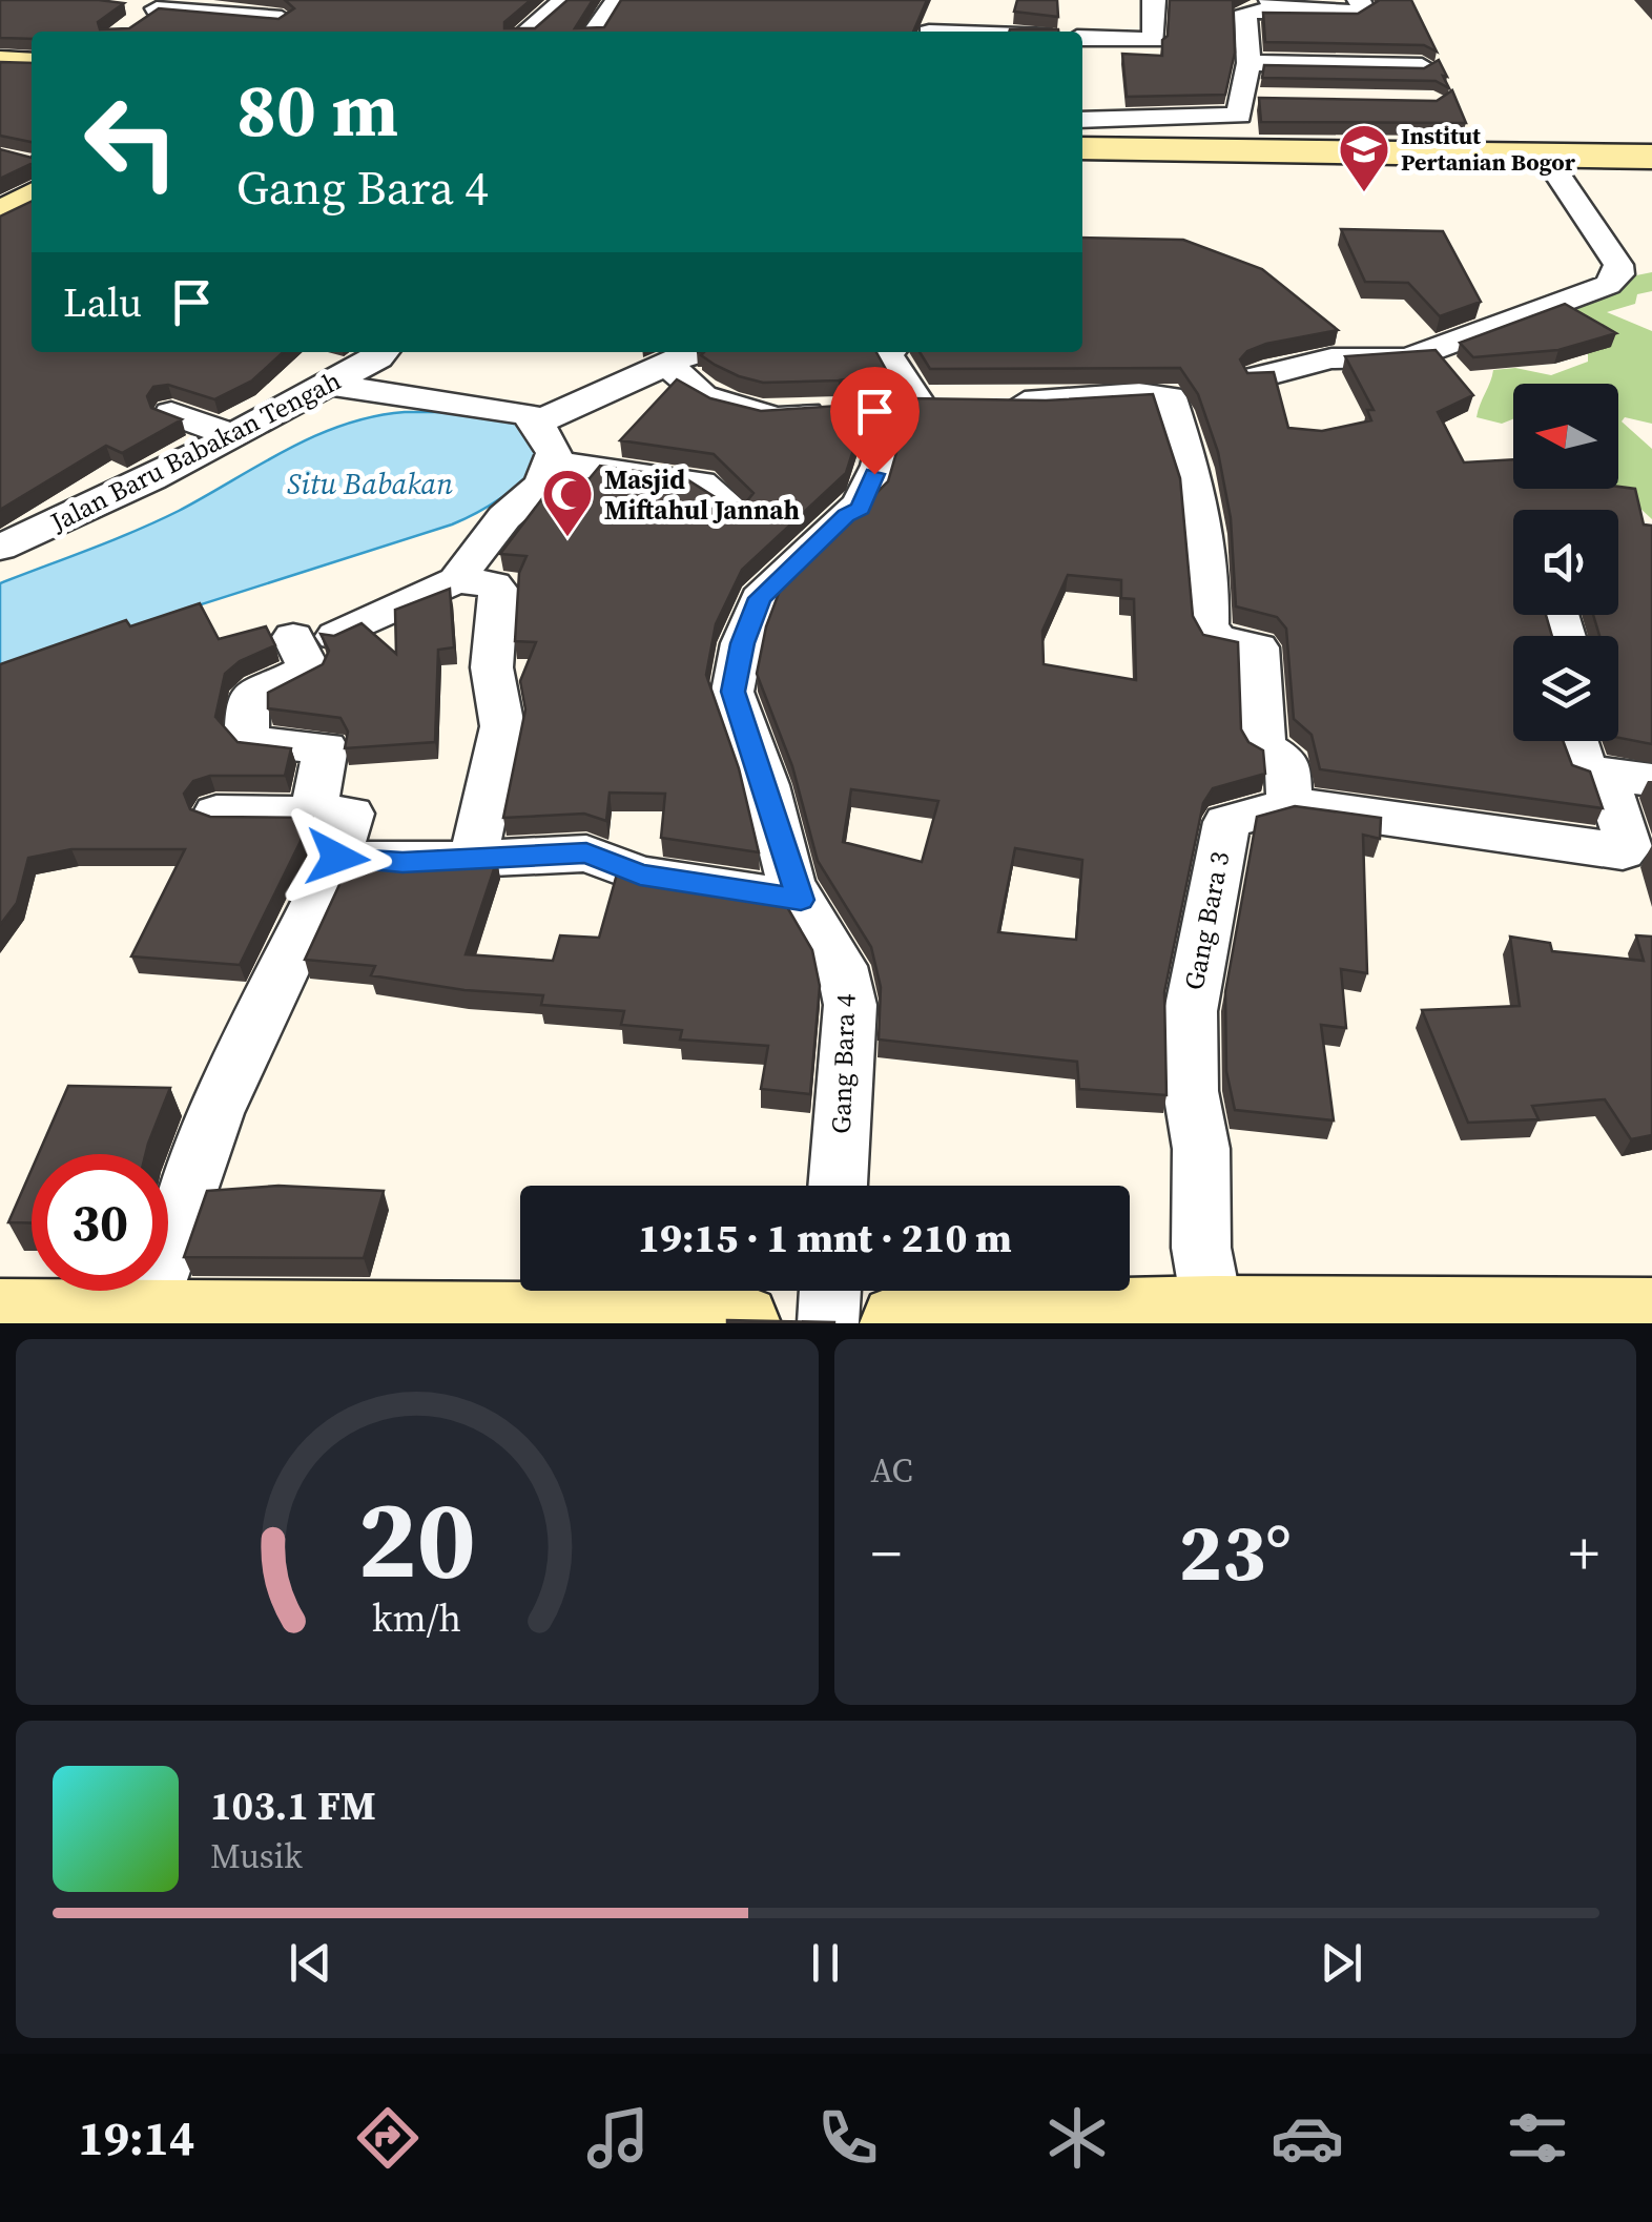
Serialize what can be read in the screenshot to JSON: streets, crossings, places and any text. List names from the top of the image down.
{
  "streets": {
    "street": ["Jalan Baru Babakan Tengah", "Gang Bara 3", "Gang Bara 4"]
  },
  "water": ["Situ Babakan"],
  "places": {
    "school or university": ["Institut Pertanian Bogor"],
    "mosque": ["Masjid Miftahul Jannah"]
  },
  "north": "left",
  "page": {
    "turn": ["80 m", "Gang Bara 4"],
    "then": "Lalu",
    "limit": "30",
    "trip": "19:15 · 1 mnt · 210 m",
    "tile": "AC",
    "heat": ["−", "23°", "+"],
    "song": ["103.1 FM", "Musik"],
    "tabs": "19:14",
    "gauge": ["20", "km/h"]
  }
}
